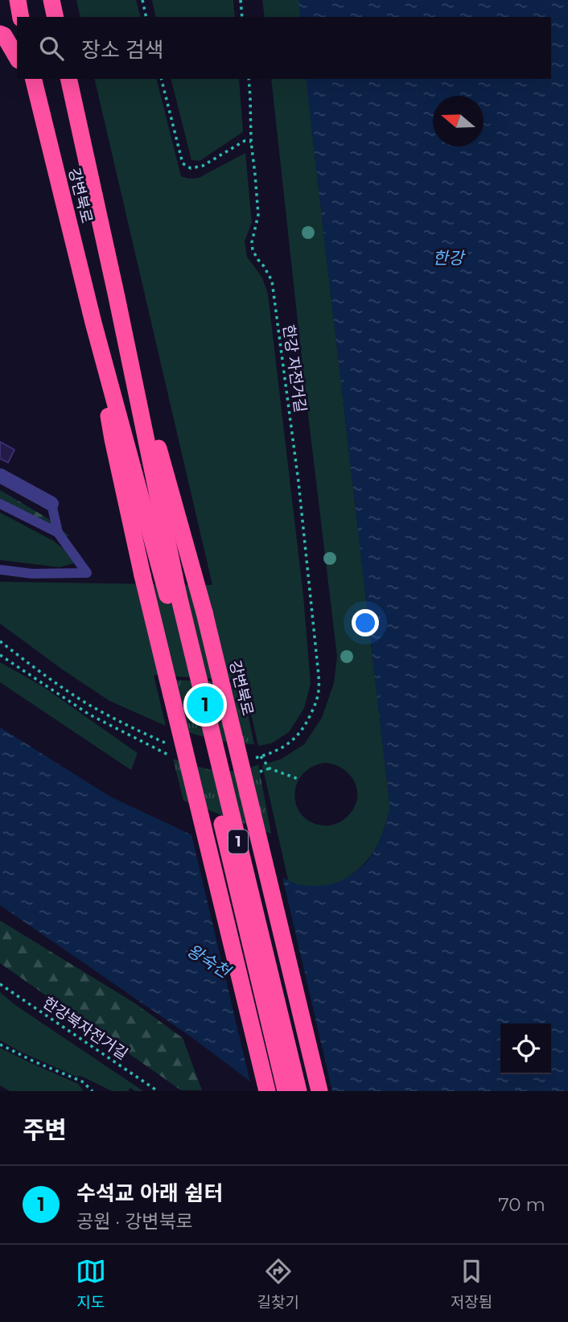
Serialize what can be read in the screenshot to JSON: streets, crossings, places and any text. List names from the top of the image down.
{
  "streets": {
    "highway": ["강변북로", "1"],
    "path": ["한강 자전거길", "한강북자전거길"]
  },
  "water": ["한강", "왕숙천"],
  "north": "left",
  "page": {
    "search": "장소 검색",
    "pins": "1",
    "heading": "주변",
    "list": [
      {
        "mark": "1",
        "name": "수석교 아래 쉼터",
        "note": "공원 · 강변북로",
        "value": "70 m"
      }
    ],
    "nav": ["지도", "길찾기", "저장됨"]
  }
}
